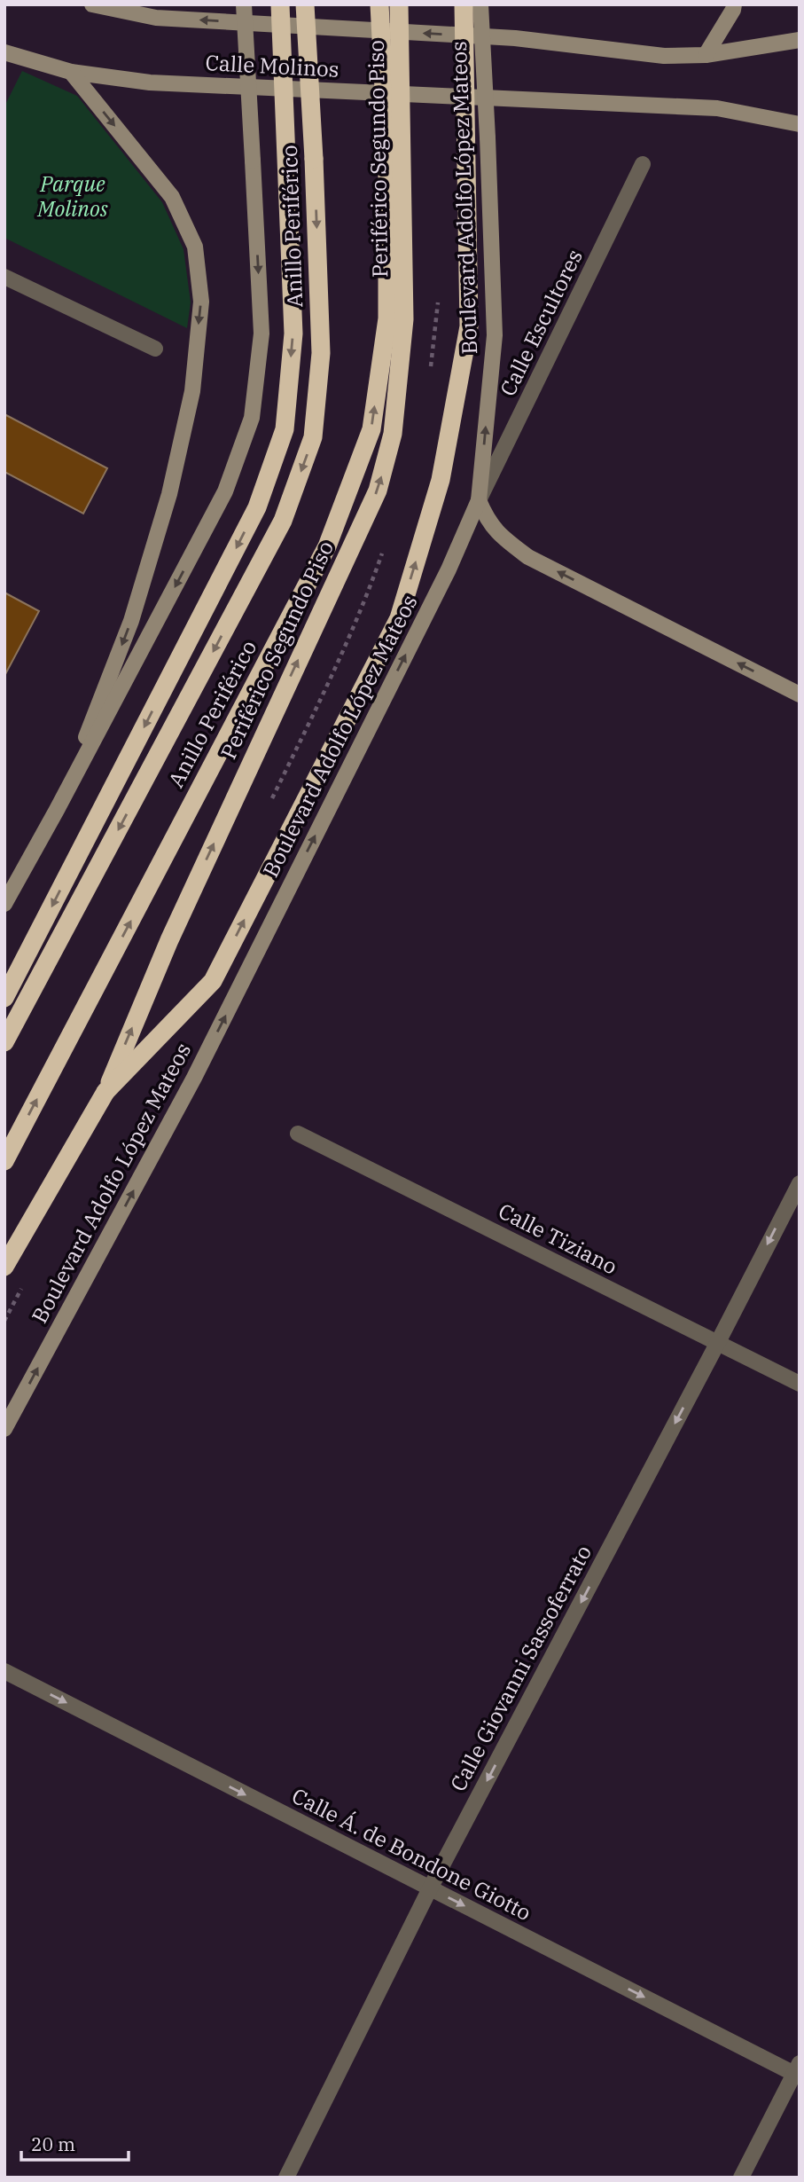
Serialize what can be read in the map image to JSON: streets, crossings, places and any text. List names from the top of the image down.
{
  "streets": {
    "highway": ["Periférico Segundo Piso", "Anillo Periférico"],
    "main road": ["Calle Molinos", "Boulevard Adolfo López Mateos"],
    "street": [
      "Calle Escultores",
      "Calle Tiziano",
      "Calle Giovanni Sassoferrato",
      "Calle Á. de Bondone Giotto"
    ]
  },
  "crossings": [
    ["Boulevard Adolfo López Mateos", "Calle Escultores"],
    ["Calle Tiziano", "Calle Giovanni Sassoferrato"],
    ["Calle Giovanni Sassoferrato", "Calle Á. de Bondone Giotto"]
  ],
  "one_way": ["Boulevard Adolfo López Mateos", "Calle Giovanni Sassoferrato", "Calle Á. de Bondone Giotto"],
  "parks": ["Parque Molinos"],
  "scale_bar": "20 m"
}
